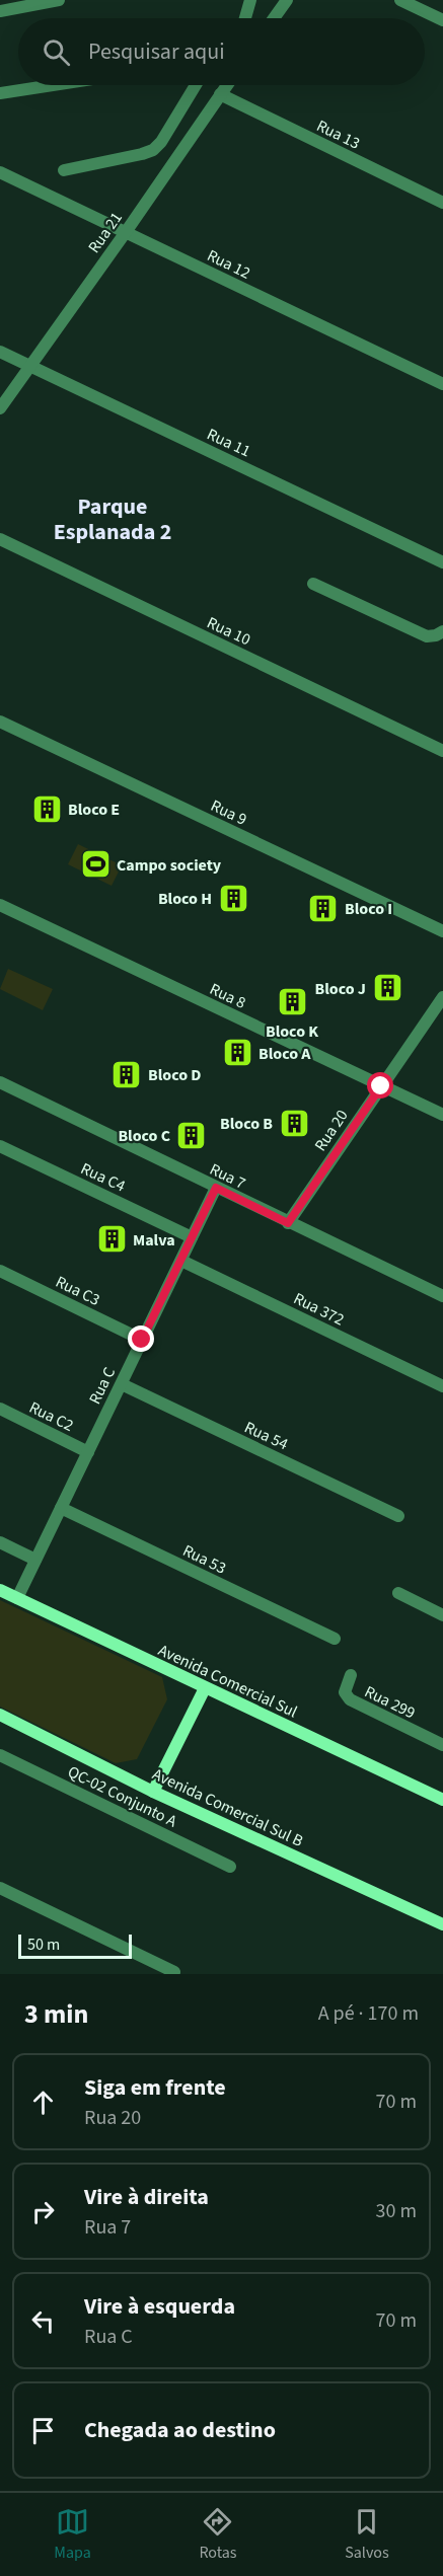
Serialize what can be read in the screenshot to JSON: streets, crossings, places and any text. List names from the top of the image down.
{
  "streets": {
    "street": [
      "Rua 13",
      "Rua 21",
      "Rua 12",
      "Rua 11",
      "Rua 10",
      "Rua 9",
      "Rua 8",
      "Rua 20",
      "Rua 7",
      "Rua C4",
      "Rua C3",
      "Rua 372",
      "Rua C",
      "Rua C2",
      "Rua 54",
      "Rua 53",
      "Avenida Comercial Sul",
      "Rua 299",
      "QC-02 Conjunto A",
      "Avenida Comercial Sul B"
    ]
  },
  "crossings": [
    ["Rua 13", "Rua 21"],
    ["Rua 21", "Rua 12"],
    ["Rua 21", "Rua 11"],
    ["Rua 8", "Rua 20"],
    ["Rua 20", "Rua 7"],
    ["Rua 7", "Rua C"],
    ["Rua C4", "Rua C"],
    ["Rua C3", "Rua C"],
    ["Rua 372", "Rua C"],
    ["Rua C", "Rua C2"],
    ["Rua C", "Rua 54"],
    ["Rua C", "Rua 53"],
    ["Rua C", "Avenida Comercial Sul"]
  ],
  "districts": ["Parque Esplanada 2"],
  "places": {
    "building": [
      "Bloco E",
      "Bloco H",
      "Bloco I",
      "Bloco J",
      "Bloco K",
      "Bloco A",
      "Bloco D",
      "Bloco B",
      "Bloco C",
      "Malva"
    ],
    "sports": ["Campo society"]
  },
  "scale_bar": "50 m",
  "page": {
    "search": "Pesquisar aqui",
    "scale": "50 m",
    "heading": ["3 min", "A pé · 170 m"],
    "list": [
      ["Siga em frente", "Rua 20", "70 m"],
      ["Vire à direita", "Rua 7", "30 m"],
      ["Vire à esquerda", "Rua C", "70 m"],
      "Chegada ao destino"
    ],
    "nav": ["Mapa", "Rotas", "Salvos"]
  }
}
